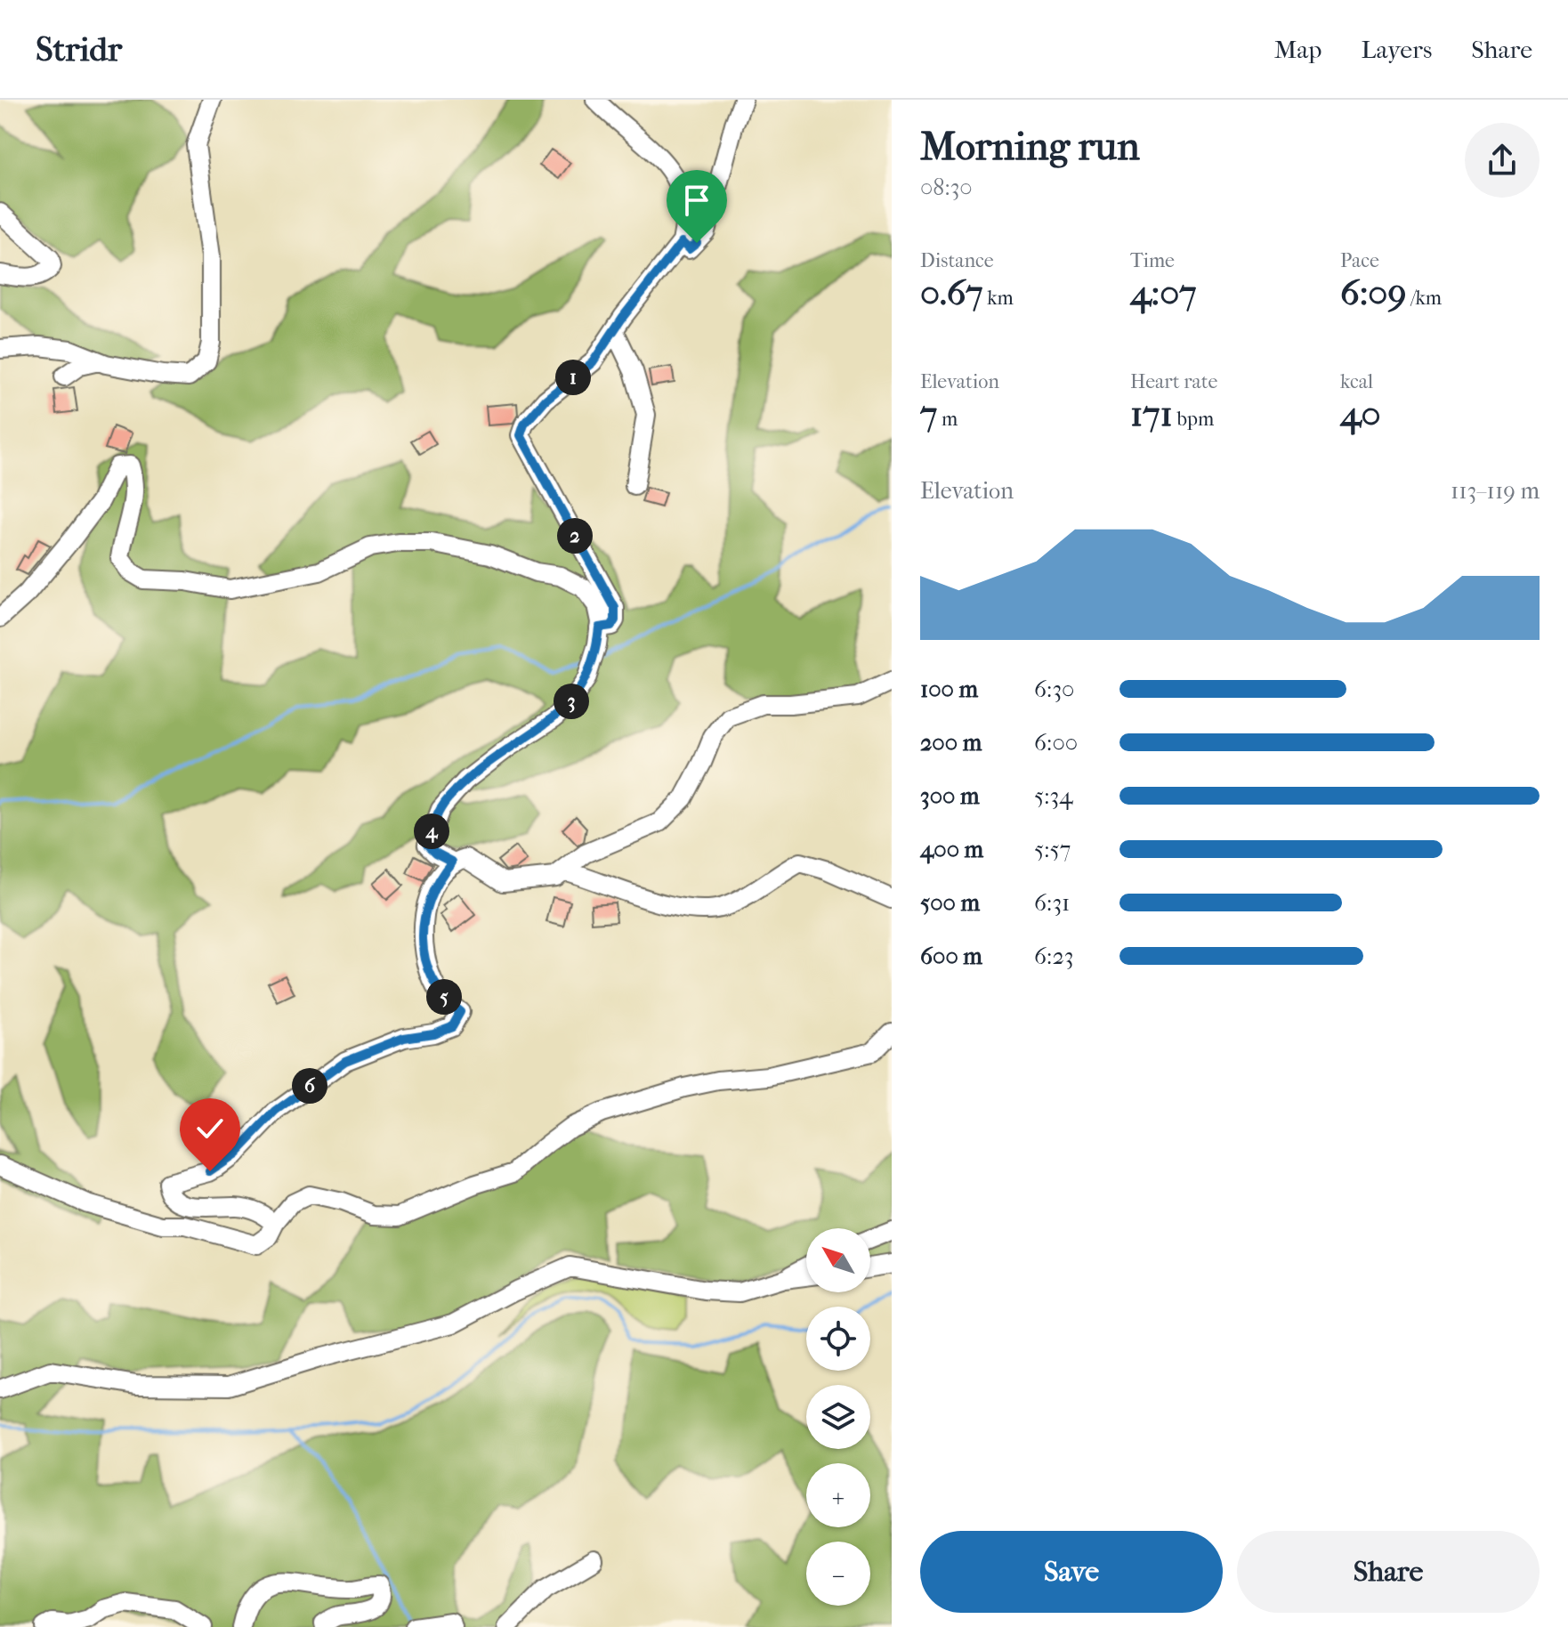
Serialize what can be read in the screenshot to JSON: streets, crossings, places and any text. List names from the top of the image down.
{
  "north": "top left",
  "page": {
    "header": "Stridr",
    "nav": ["Map", "Layers", "Share"],
    "heading": ["Morning run", "08:30"],
    "stats": [
      ["Distance", "0.67 km"],
      ["Time", "4:07"],
      ["Pace", "6:09 /km"],
      ["Elevation", "7 m"],
      ["Heart rate", "171 bpm"],
      ["kcal", "40"]
    ],
    "pins": [
      "1",
      "2",
      "3",
      "4",
      "5",
      "6"
    ],
    "chart": ["Elevation", "113–119 m"],
    "list": [
      {
        "name": "100 m",
        "note": "6:30"
      },
      {
        "name": "200 m",
        "note": "6:00"
      },
      {
        "name": "300 m",
        "note": "5:34"
      },
      {
        "name": "400 m",
        "note": "5:57"
      },
      {
        "name": "500 m",
        "note": "6:31"
      },
      {
        "name": "600 m",
        "note": "6:23"
      }
    ],
    "map_buttons": ["+", "−"],
    "buttons": ["Save", "Share"]
  }
}
